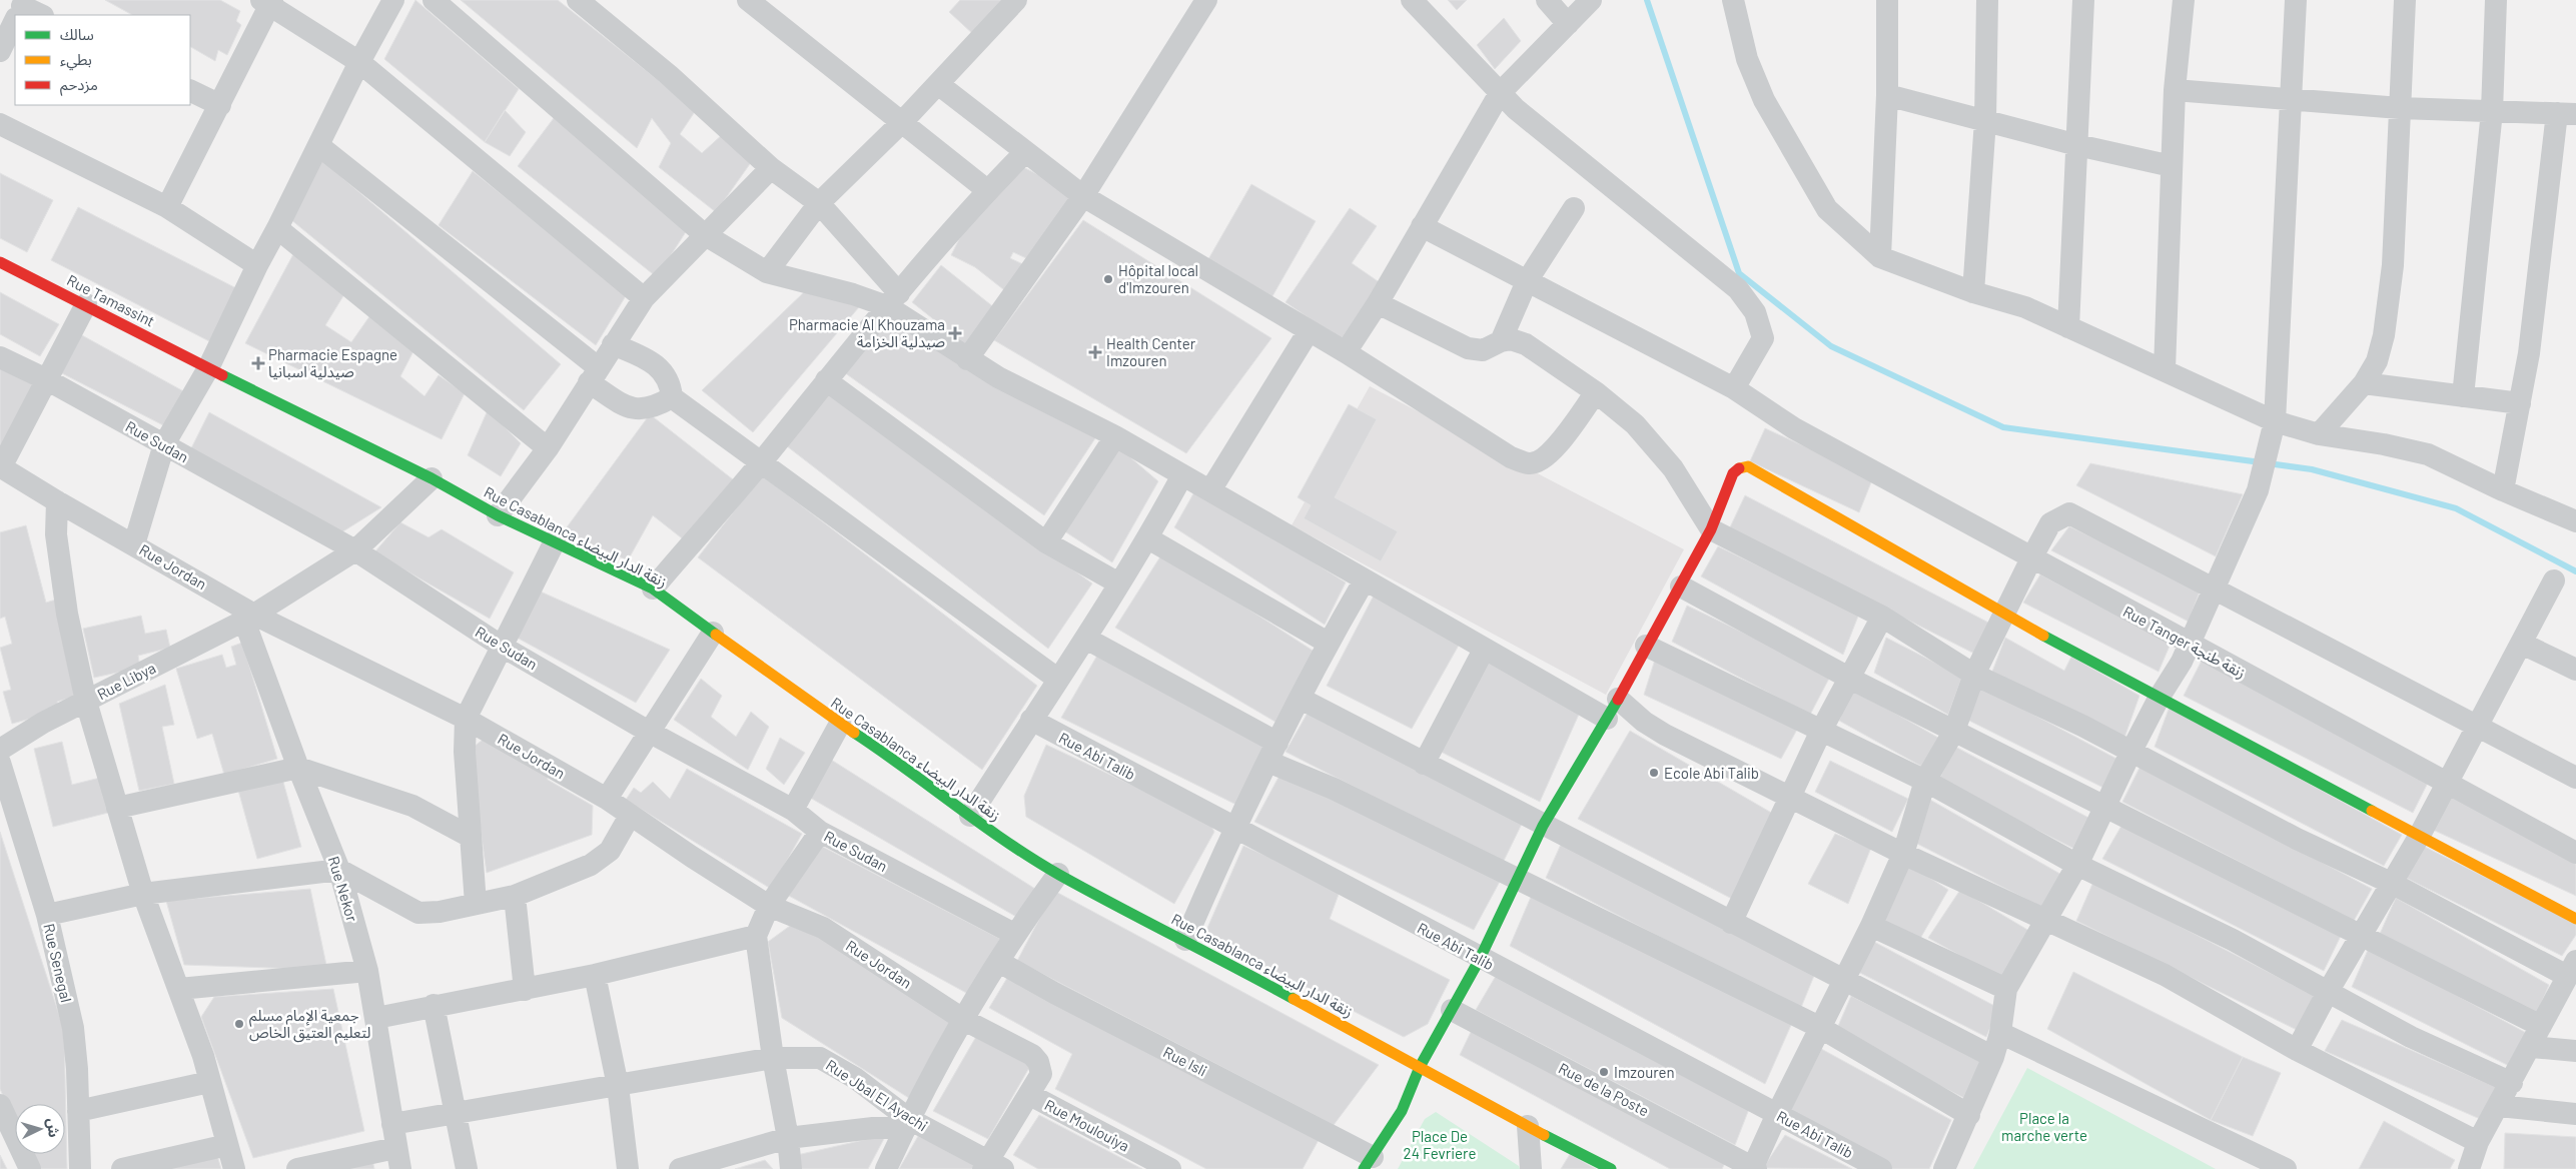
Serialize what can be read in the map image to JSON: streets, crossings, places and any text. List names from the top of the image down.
{
  "streets": {
    "main road": ["Rue Tamassint", "Rue Casablanca زنقة الدار البيضاء"],
    "street": [
      "Rue Sudan",
      "Rue Jordan",
      "Rue Tanger زنقة طنجة",
      "Rue Libya",
      "Rue Abi Talib",
      "Rue Nekor",
      "Rue Senegal",
      "Rue Isli",
      "Rue de la Poste",
      "Rue Jbal El Ayachi",
      "Rue Moulouiya"
    ]
  },
  "crossings": [
    ["Rue Tamassint", "Rue Casablanca زنقة الدار البيضاء"],
    ["Rue Sudan", "Rue Libya"],
    ["Rue Casablanca زنقة الدار البيضاء", "Rue Libya"],
    ["Rue Jordan", "Rue Libya"],
    ["Rue Jordan", "Rue Nekor"],
    ["Rue Jordan", "Rue Moulouiya"],
    ["Rue Libya", "Rue Nekor"],
    ["Rue Nekor", "Rue Jbal El Ayachi"]
  ],
  "parks": ["Place la marche verte", "Place De 24 Fevriere"],
  "places": {
    "other": [
      "Hôpital local d'Imzouren",
      "Ecole Abi Talib",
      "جمعية الإمام مسلم لتعليم العتيق الخاص",
      "Imzouren"
    ],
    "health": ["Pharmacie Al Khouzama صيدلية الخزامة", "Health Center Imzouren", "Pharmacie Espagne صيدلية اسبانيا"]
  },
  "legend": ["سالك", "بطيء", "مزدحم"],
  "north": "right"
}
